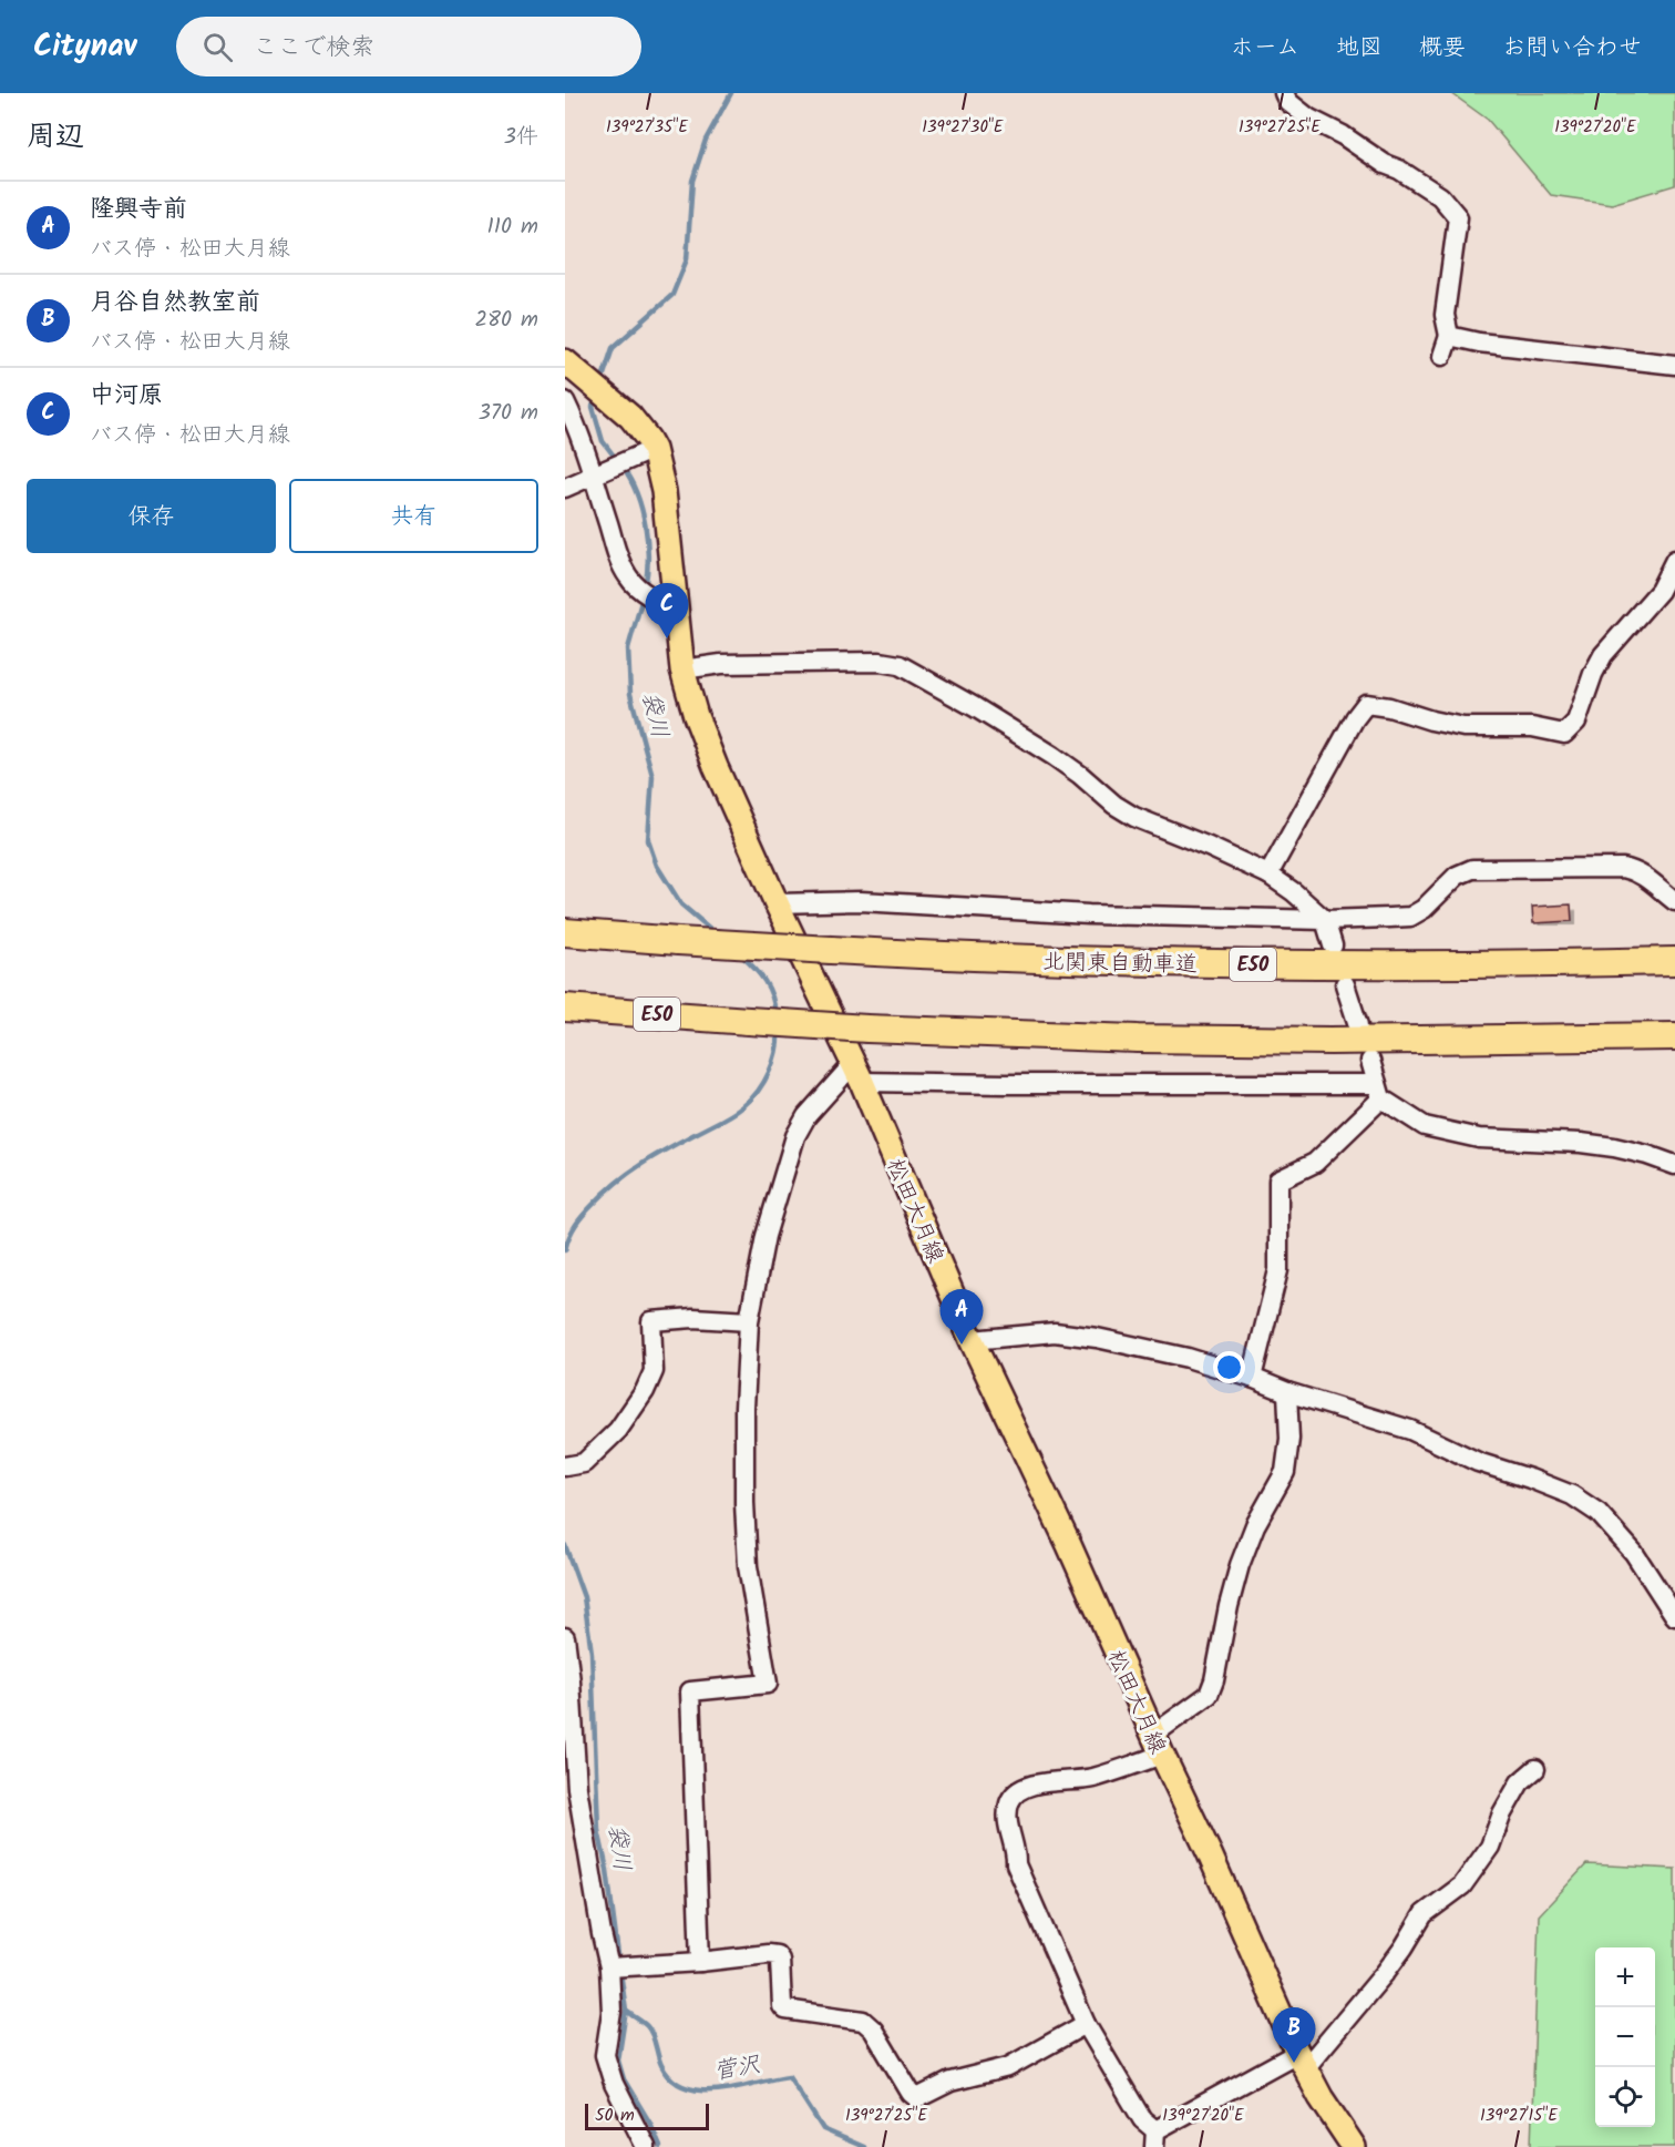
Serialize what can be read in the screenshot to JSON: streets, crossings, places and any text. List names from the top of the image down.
{
  "streets": {
    "highway": ["北関東自動車道", "E50"],
    "main road": ["松田大月線"]
  },
  "water": ["袋川", "菅沢"],
  "scale_bar": "50 m",
  "page": {
    "header": "Citynav",
    "search": "ここで検索",
    "nav": [
      "ホーム",
      "地図",
      "概要",
      "お問い合わせ"
    ],
    "heading": ["周辺", "3件"],
    "list": [
      {
        "mark": "A",
        "name": "隆興寺前",
        "note": "バス停 · 松田大月線",
        "value": "110 m"
      },
      {
        "mark": "B",
        "name": "月谷自然教室前",
        "note": "バス停 · 松田大月線",
        "value": "280 m"
      },
      {
        "mark": "C",
        "name": "中河原",
        "note": "バス停 · 松田大月線",
        "value": "370 m"
      }
    ],
    "buttons": ["保存", "共有"],
    "pins": ["C", "A", "B"],
    "map_buttons": ["+", "−"],
    "scale": "50 m"
  },
  "coordinates": [
    "139°27'35\"E",
    "139°27'30\"E",
    "139°27'25\"E",
    "139°27'20\"E",
    "139°27'15\"E"
  ]
}
